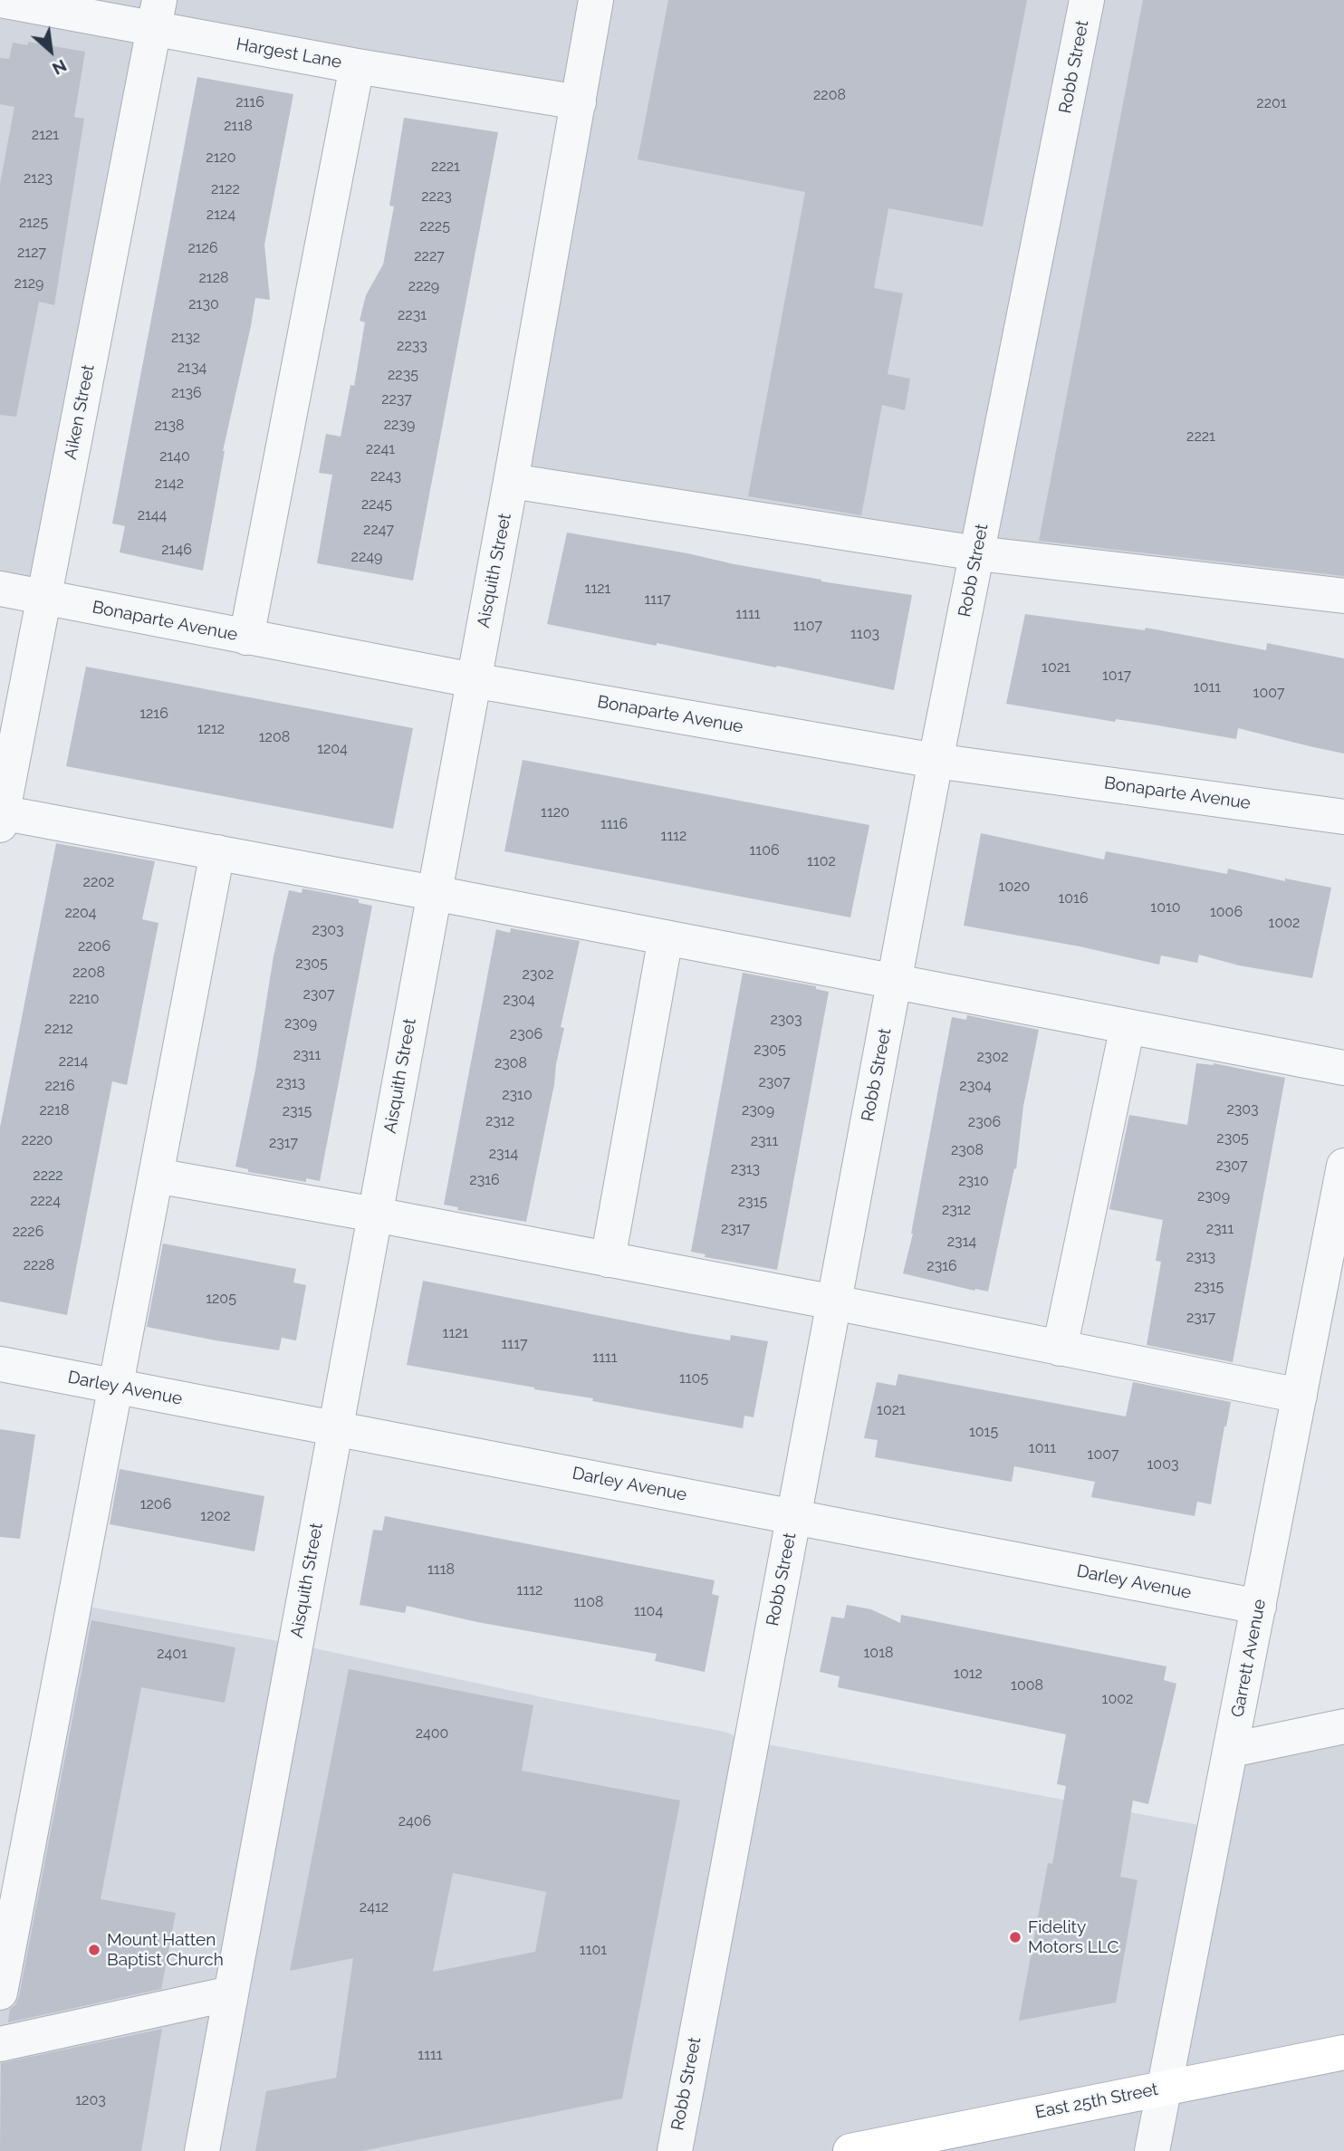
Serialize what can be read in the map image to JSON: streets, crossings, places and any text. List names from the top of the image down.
{
  "streets": {
    "main road": ["East 25th Street"],
    "street": [
      "Hargest Lane",
      "Robb Street",
      "Aiken Street",
      "Aisquith Street",
      "Bonaparte Avenue",
      "Darley Avenue",
      "Garrett Avenue"
    ]
  },
  "crossings": [
    ["Hargest Lane", "Aiken Street"],
    ["Hargest Lane", "Aisquith Street"],
    ["Robb Street", "Bonaparte Avenue"],
    ["Robb Street", "Darley Avenue"],
    ["Aiken Street", "Bonaparte Avenue"],
    ["Aisquith Street", "Bonaparte Avenue"],
    ["Aisquith Street", "Darley Avenue"],
    ["Darley Avenue", "Garrett Avenue"],
    ["Garrett Avenue", "East 25th Street"]
  ],
  "places": ["Fidelity Motors LLC", "Mount Hatten Baptist Church"],
  "house_numbers": [
    "2208",
    "2116",
    "2201",
    "2118",
    "2121",
    "2120",
    "2221",
    "2123",
    "2122",
    "2223",
    "2124",
    "2125",
    "2225",
    "2126",
    "2127",
    "2227",
    "2128",
    "2129",
    "2229",
    "2130",
    "2231",
    "2132",
    "2233",
    "2134",
    "2235",
    "2136",
    "2237",
    "2239",
    "2138",
    "2221",
    "2241",
    "2140",
    "2243",
    "2142",
    "2245",
    "2144",
    "2247",
    "2146",
    "2249",
    "1121",
    "1117",
    "1111",
    "1107",
    "1103",
    "1021",
    "1017",
    "1011",
    "1007",
    "1216",
    "1212",
    "1208",
    "1204",
    "1120",
    "1116",
    "1112",
    "1106",
    "1102",
    "2202",
    "1020",
    "1016",
    "1010",
    "1006",
    "2204",
    "1002",
    "2303",
    "2206",
    "2305",
    "2208",
    "2302",
    "2307",
    "2210",
    "2304",
    "2303",
    "2309",
    "2212",
    "2306",
    "2305",
    "2311",
    "2302",
    "2214",
    "2308",
    "2307",
    "2313",
    "2216",
    "2304",
    "2310",
    "2303",
    "2218",
    "2309",
    "2315",
    "2312",
    "2306",
    "2305",
    "2220",
    "2311",
    "2317",
    "2308",
    "2314",
    "2307",
    "2313",
    "2222",
    "2316",
    "2310",
    "2309",
    "2224",
    "2315",
    "2312",
    "2317",
    "2311",
    "2226",
    "2314",
    "2313",
    "2228",
    "2316",
    "2315",
    "1205",
    "2317",
    "1121",
    "1117",
    "1111",
    "1105",
    "1021",
    "1015",
    "1011",
    "1007",
    "1003",
    "1206",
    "1202",
    "1118",
    "1112",
    "1108",
    "1104",
    "1018",
    "2401",
    "1012",
    "1008",
    "1002",
    "2400",
    "2406",
    "2412",
    "1101",
    "1111",
    "1203"
  ],
  "north": "bottom right"
}
